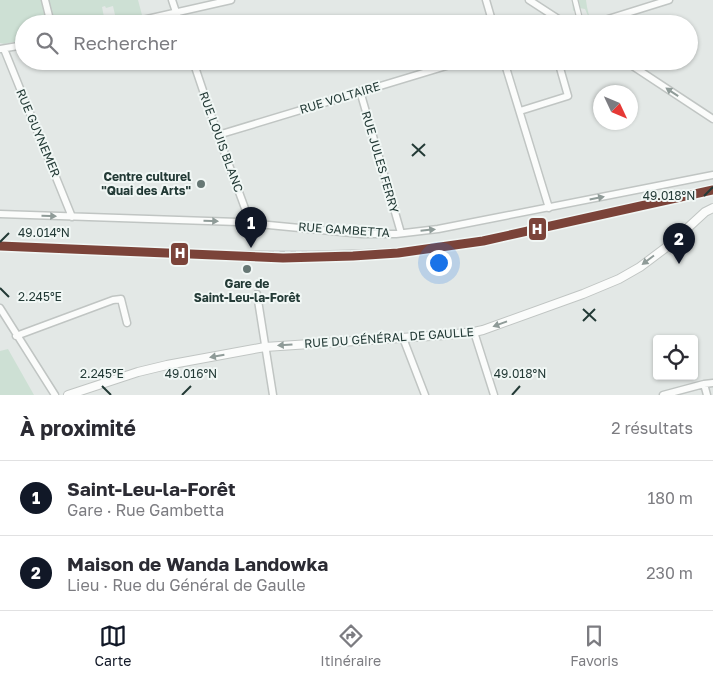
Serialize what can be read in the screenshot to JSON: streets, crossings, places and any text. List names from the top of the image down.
{
  "streets": {
    "street": [
      "RUE VOLTAIRE",
      "RUE GUYNEMER",
      "RUE LOUIS BLANC",
      "RUE JULES FERRY",
      "RUE GAMBETTA",
      "RUE DU GÉNÉRAL DE GAULLE"
    ]
  },
  "crossings": [
    ["RUE VOLTAIRE", "RUE LOUIS BLANC"],
    ["RUE VOLTAIRE", "RUE JULES FERRY"],
    ["RUE GUYNEMER", "RUE GAMBETTA"],
    ["RUE LOUIS BLANC", "RUE GAMBETTA"],
    ["RUE JULES FERRY", "RUE GAMBETTA"]
  ],
  "one_way": ["RUE GAMBETTA", "RUE DU GÉNÉRAL DE GAULLE"],
  "places": ["Centre culturel \"Quai des Arts\"", "Gare de Saint-Leu-la-Forêt"],
  "lines": ["transit line H"],
  "north": "bottom right",
  "page": {
    "search": "Rechercher",
    "pins": ["1", "2"],
    "heading": ["À proximité", "2 résultats"],
    "list": [
      {
        "mark": "1",
        "name": "Saint-Leu-la-Forêt",
        "note": "Gare · Rue Gambetta",
        "value": "180 m"
      },
      {
        "mark": "2",
        "name": "Maison de Wanda Landowka",
        "note": "Lieu · Rue du Général de Gaulle",
        "value": "230 m"
      }
    ],
    "nav": ["Carte", "Itinéraire", "Favoris"]
  },
  "coordinates": [
    "49.018°N",
    "49.014°N",
    "2.245°E",
    "49.016°N"
  ]
}
